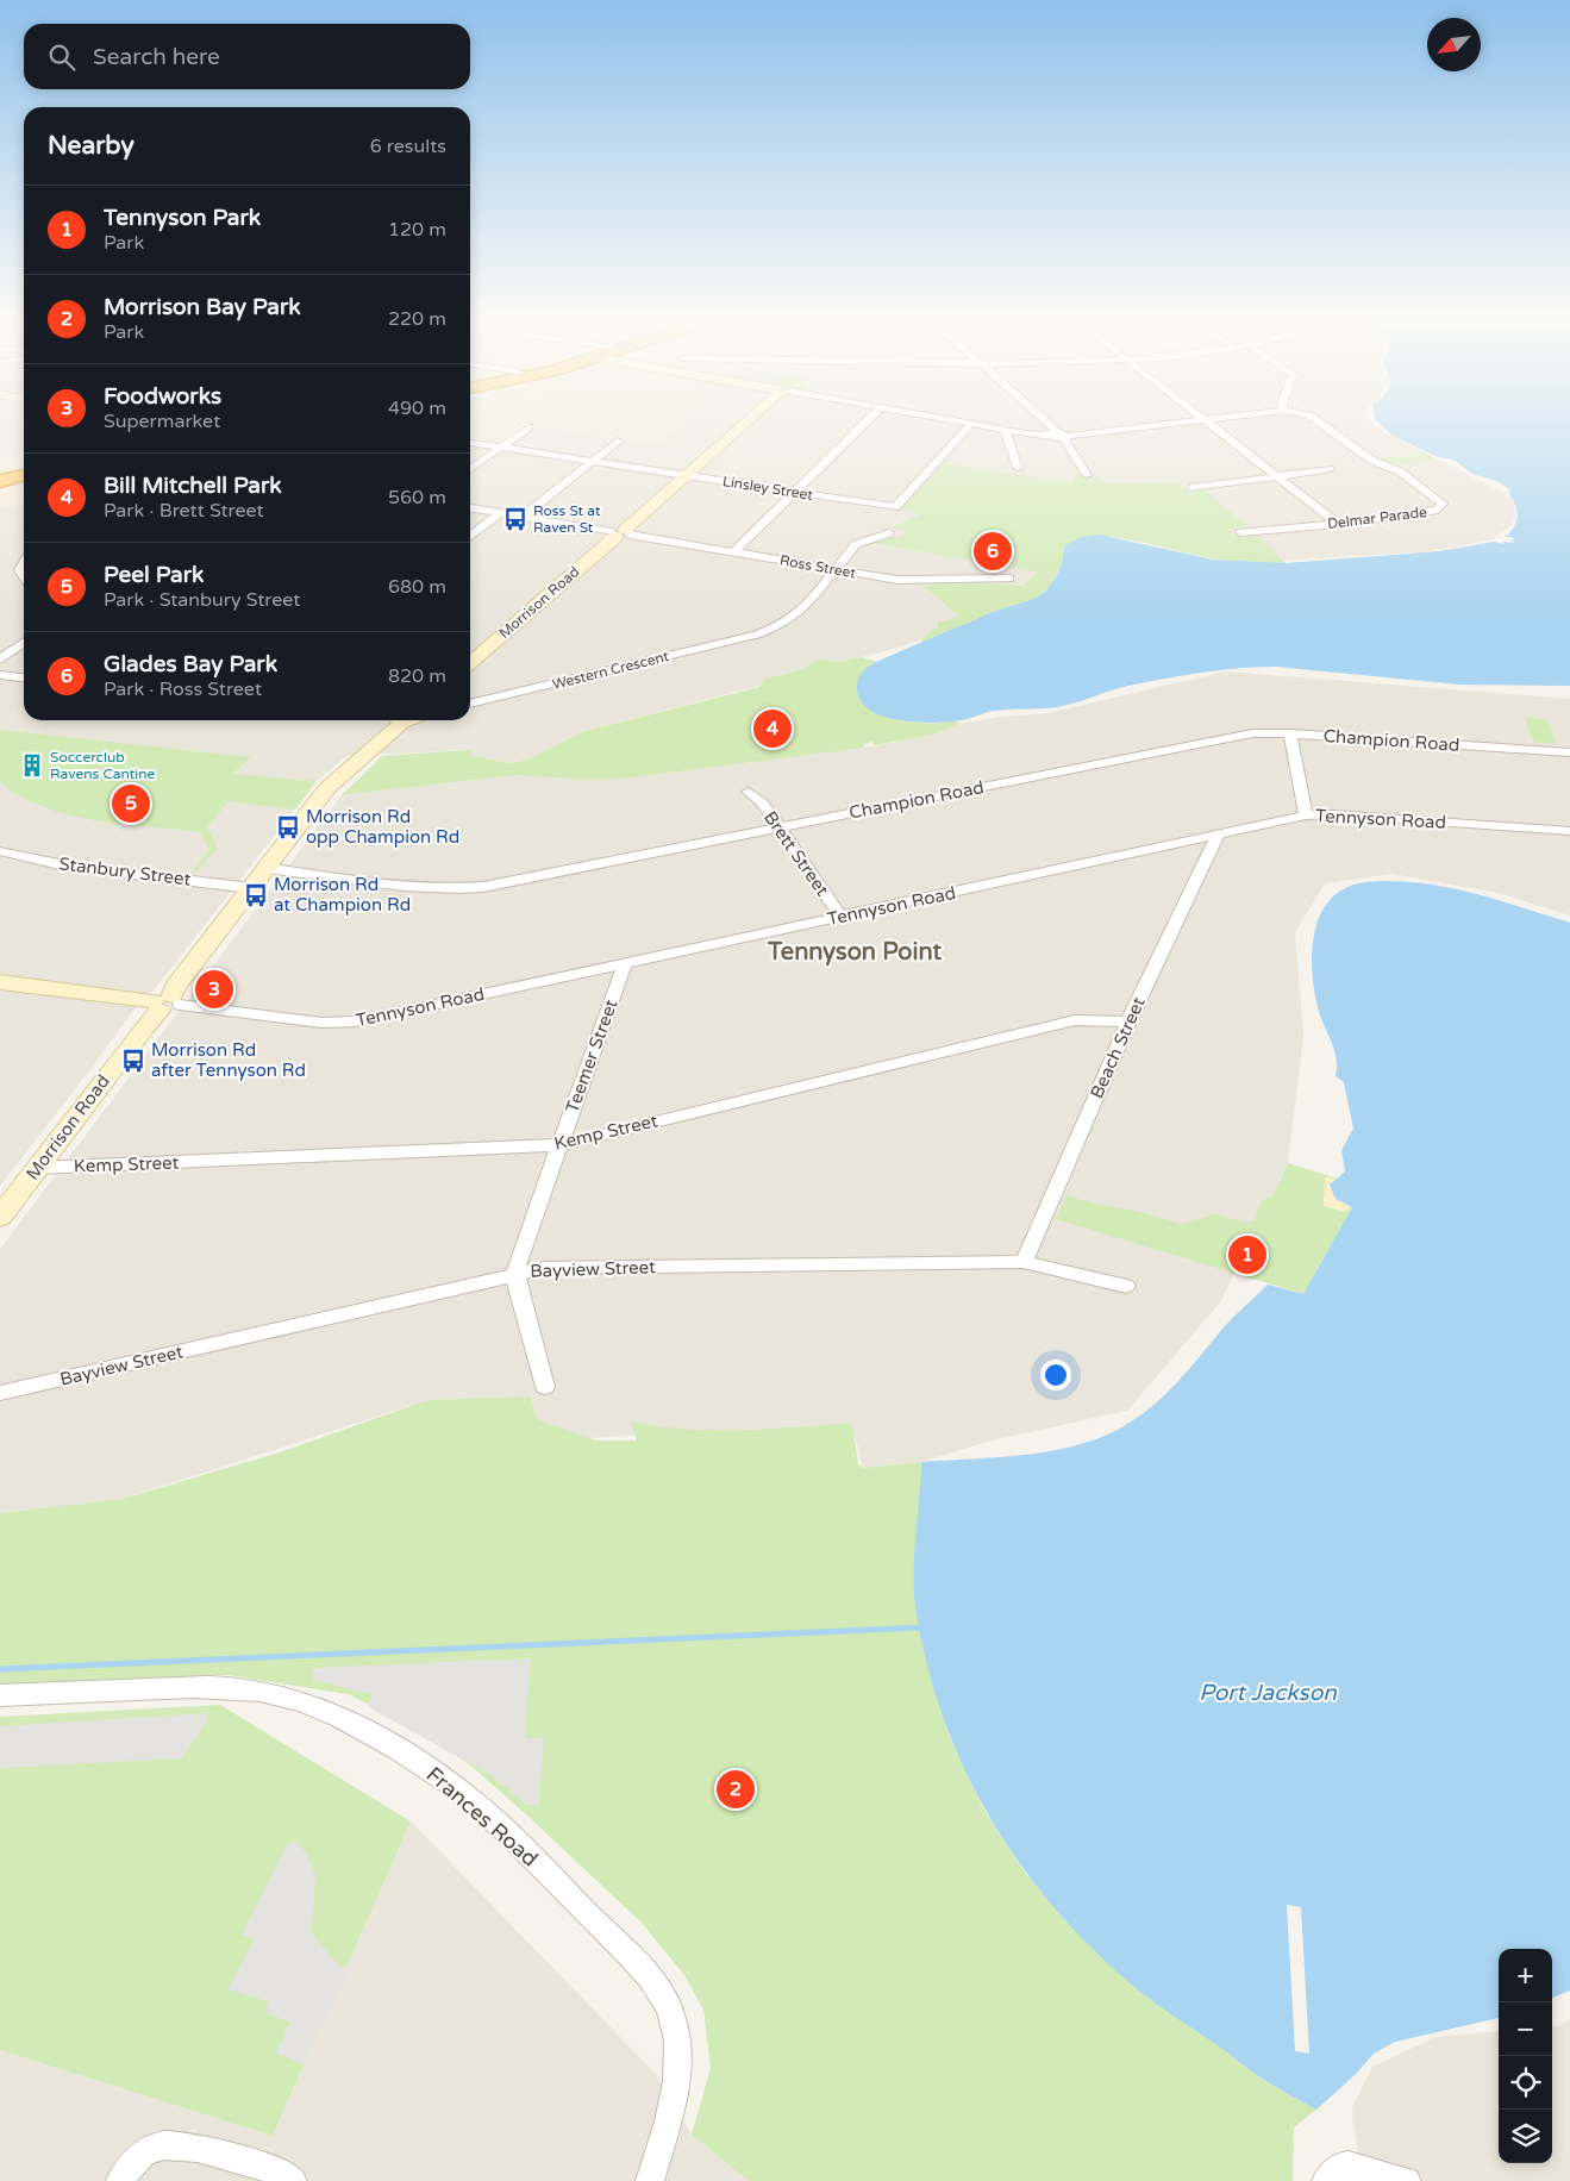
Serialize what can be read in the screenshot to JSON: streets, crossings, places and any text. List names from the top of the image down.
{
  "streets": {
    "street": [
      "Linsley Street",
      "Delmar Parade",
      "Ross Street",
      "Morrison Road",
      "Western Crescent",
      "Champion Road",
      "Tennyson Road",
      "Brett Street",
      "Stanbury Street",
      "Beach Street",
      "Teemer Street",
      "Kemp Street",
      "Bayview Street",
      "Frances Road"
    ]
  },
  "crossings": [
    ["Linsley Street", "Morrison Road"],
    ["Ross Street", "Morrison Road"],
    ["Ross Street", "Western Crescent"],
    ["Morrison Road", "Champion Road"],
    ["Morrison Road", "Tennyson Road"],
    ["Morrison Road", "Stanbury Street"],
    ["Morrison Road", "Kemp Street"],
    ["Champion Road", "Brett Street"],
    ["Tennyson Road", "Brett Street"],
    ["Tennyson Road", "Beach Street"],
    ["Tennyson Road", "Teemer Street"],
    ["Beach Street", "Kemp Street"],
    ["Beach Street", "Bayview Street"],
    ["Teemer Street", "Kemp Street"],
    ["Teemer Street", "Bayview Street"]
  ],
  "districts": ["Tennyson Point"],
  "water": ["Port Jackson"],
  "places": {
    "bus stop": [
      "Ross St at Raven St",
      "Morrison Rd opp Champion Rd",
      "Morrison Rd at Champion Rd",
      "Morrison Rd after Tennyson Rd"
    ],
    "building": ["Soccerclub Ravens Cantine"]
  },
  "north": "bottom left",
  "page": {
    "search": "Search here",
    "heading": ["Nearby", "6 results"],
    "list": [
      {
        "mark": "1",
        "name": "Tennyson Park",
        "note": "Park",
        "value": "120 m"
      },
      {
        "mark": "2",
        "name": "Morrison Bay Park",
        "note": "Park",
        "value": "220 m"
      },
      {
        "mark": "3",
        "name": "Foodworks",
        "note": "Supermarket",
        "value": "490 m"
      },
      {
        "mark": "4",
        "name": "Bill Mitchell Park",
        "note": "Park · Brett Street",
        "value": "560 m"
      },
      {
        "mark": "5",
        "name": "Peel Park",
        "note": "Park · Stanbury Street",
        "value": "680 m"
      },
      {
        "mark": "6",
        "name": "Glades Bay Park",
        "note": "Park · Ross Street",
        "value": "820 m"
      }
    ],
    "pins": [
      "6",
      "4",
      "5",
      "3",
      "1",
      "2"
    ],
    "map_buttons": ["+", "−"]
  }
}
